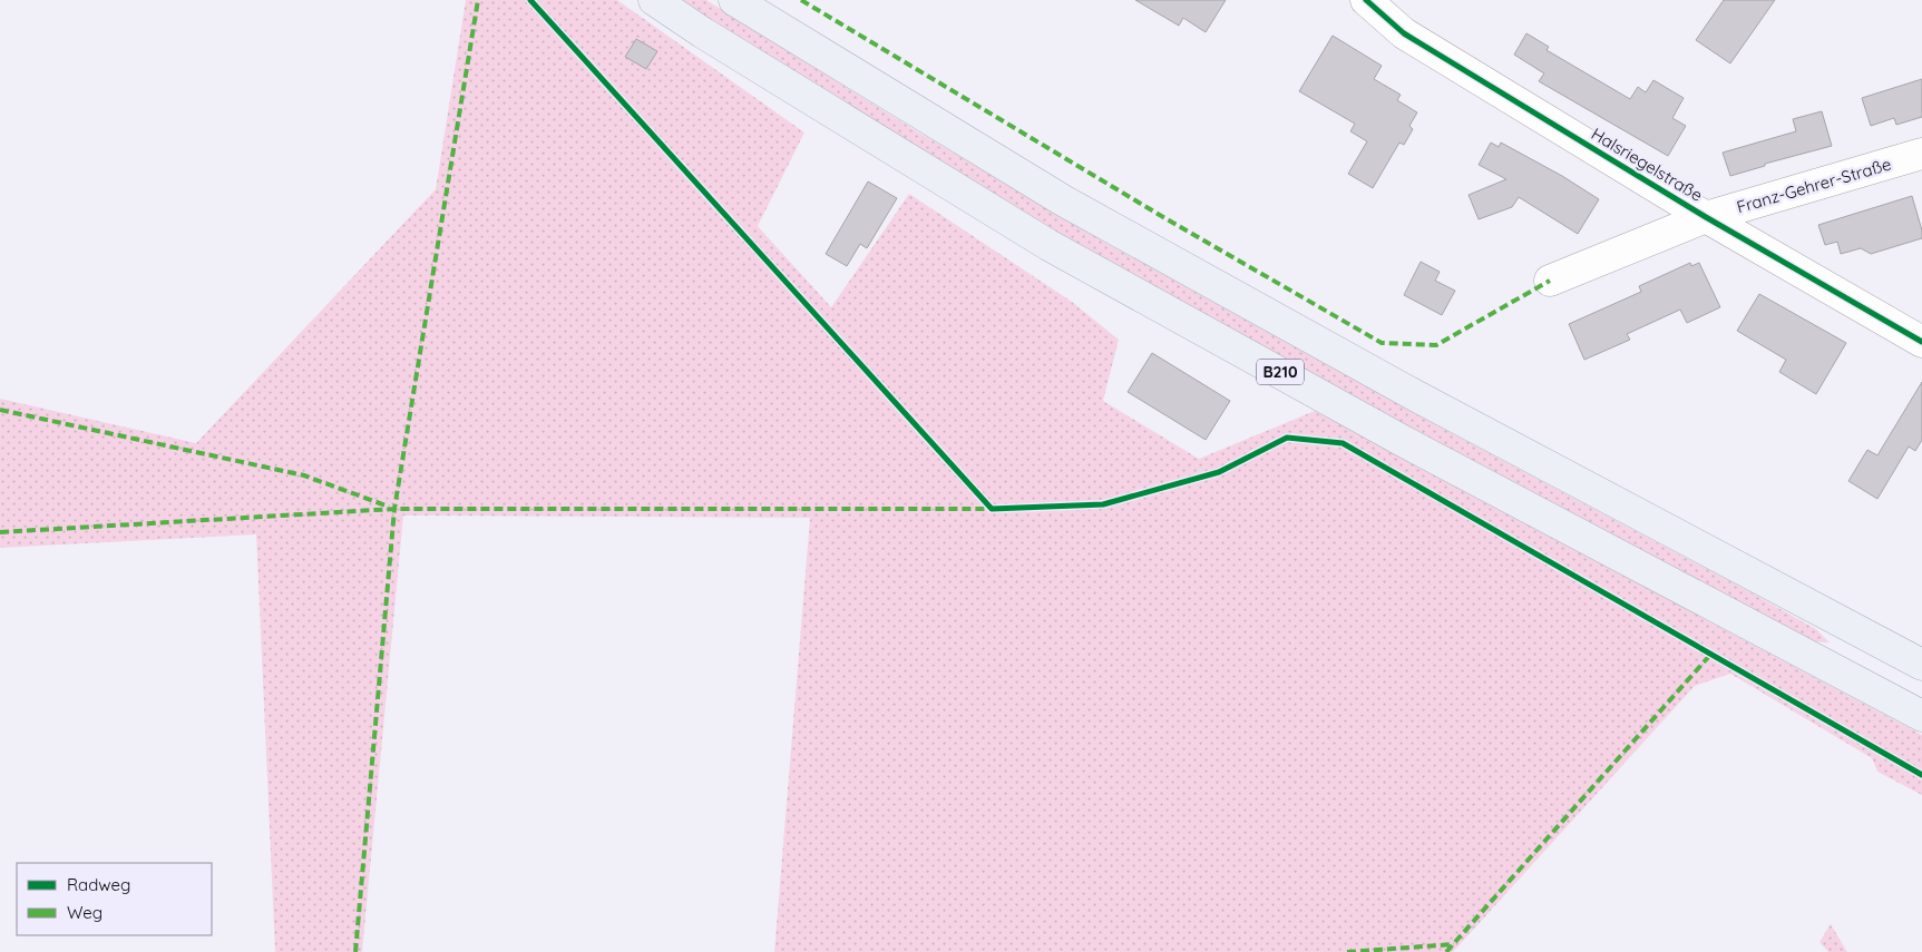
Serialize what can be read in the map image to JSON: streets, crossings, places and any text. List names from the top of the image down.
{
  "streets": {
    "main road": ["B210"],
    "street": ["Halsriegelstraße", "Franz-Gehrer-Straße"]
  },
  "crossings": [
    ["Halsriegelstraße", "Franz-Gehrer-Straße"]
  ],
  "legend": ["Radweg", "Weg"]
}
